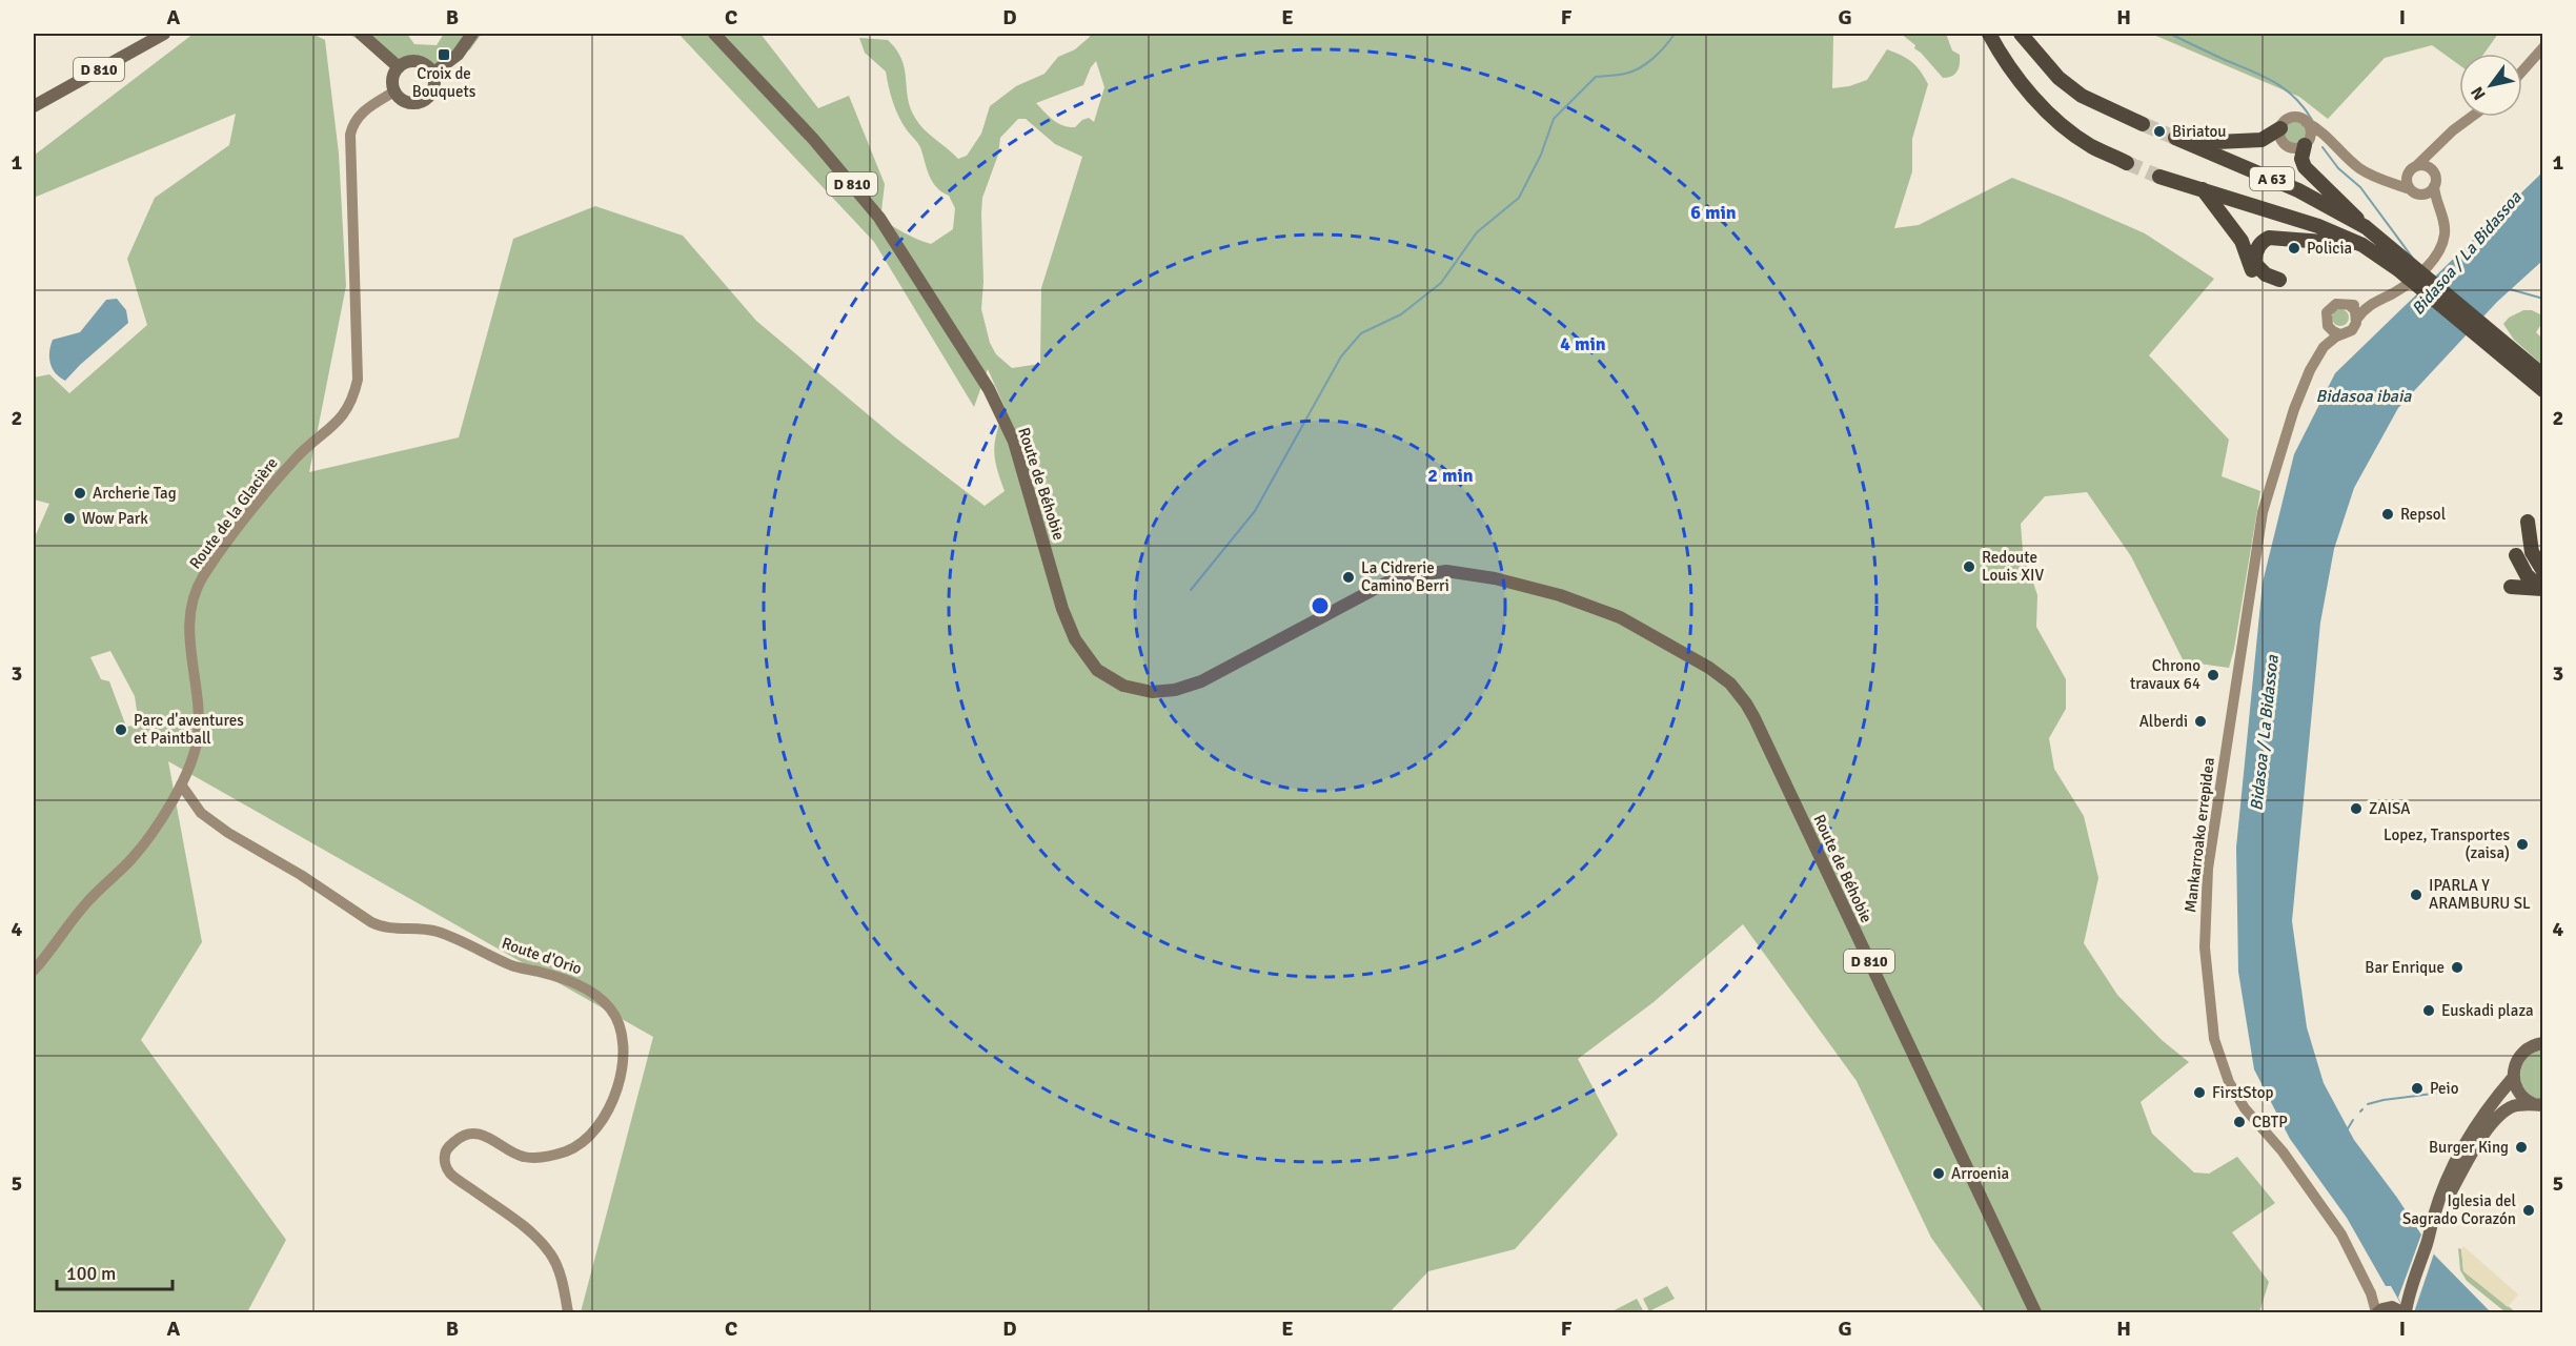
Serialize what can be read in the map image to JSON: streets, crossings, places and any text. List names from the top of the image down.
{
  "streets": {
    "highway": ["A 63"],
    "main road": ["D 810", "Route de Béhobie"],
    "street": ["Route de la Glacière", "Mankarroako errepidea", "Route d'Orio"]
  },
  "crossings": [
    ["Route de la Glacière", "Route d'Orio"]
  ],
  "water": ["Bidasoa / La Bidassoa", "Bidasoa ibaia"],
  "places": {
    "transit": ["Croix de Bouquets"],
    "other": [
      "Biriatou",
      "Policia",
      "Archerie Tag",
      "Repsol",
      "Wow Park",
      "Redoute Louis XIV",
      "La Cidrerie Camino Berri",
      "Chrono travaux 64",
      "Alberdi",
      "Parc d'aventures et Paintball",
      "ZAISA",
      "Lopez, Transportes (zaisa)",
      "IPARLA Y ARAMBURU SL",
      "Bar Enrique",
      "Euskadi plaza",
      "Peio",
      "FirstStop",
      "CBTP",
      "Burger King",
      "Arroenia",
      "Iglesia del Sagrado Corazón"
    ]
  },
  "scale_bar": "100 m",
  "north": "bottom left",
  "grid": {
    "columns": [
      "A",
      "B",
      "C",
      "D",
      "E",
      "F",
      "G",
      "H",
      "I"
    ],
    "rows": [
      "1",
      "2",
      "3",
      "4",
      "5"
    ]
  },
  "rings": ["6 min", "4 min", "2 min"]
}
